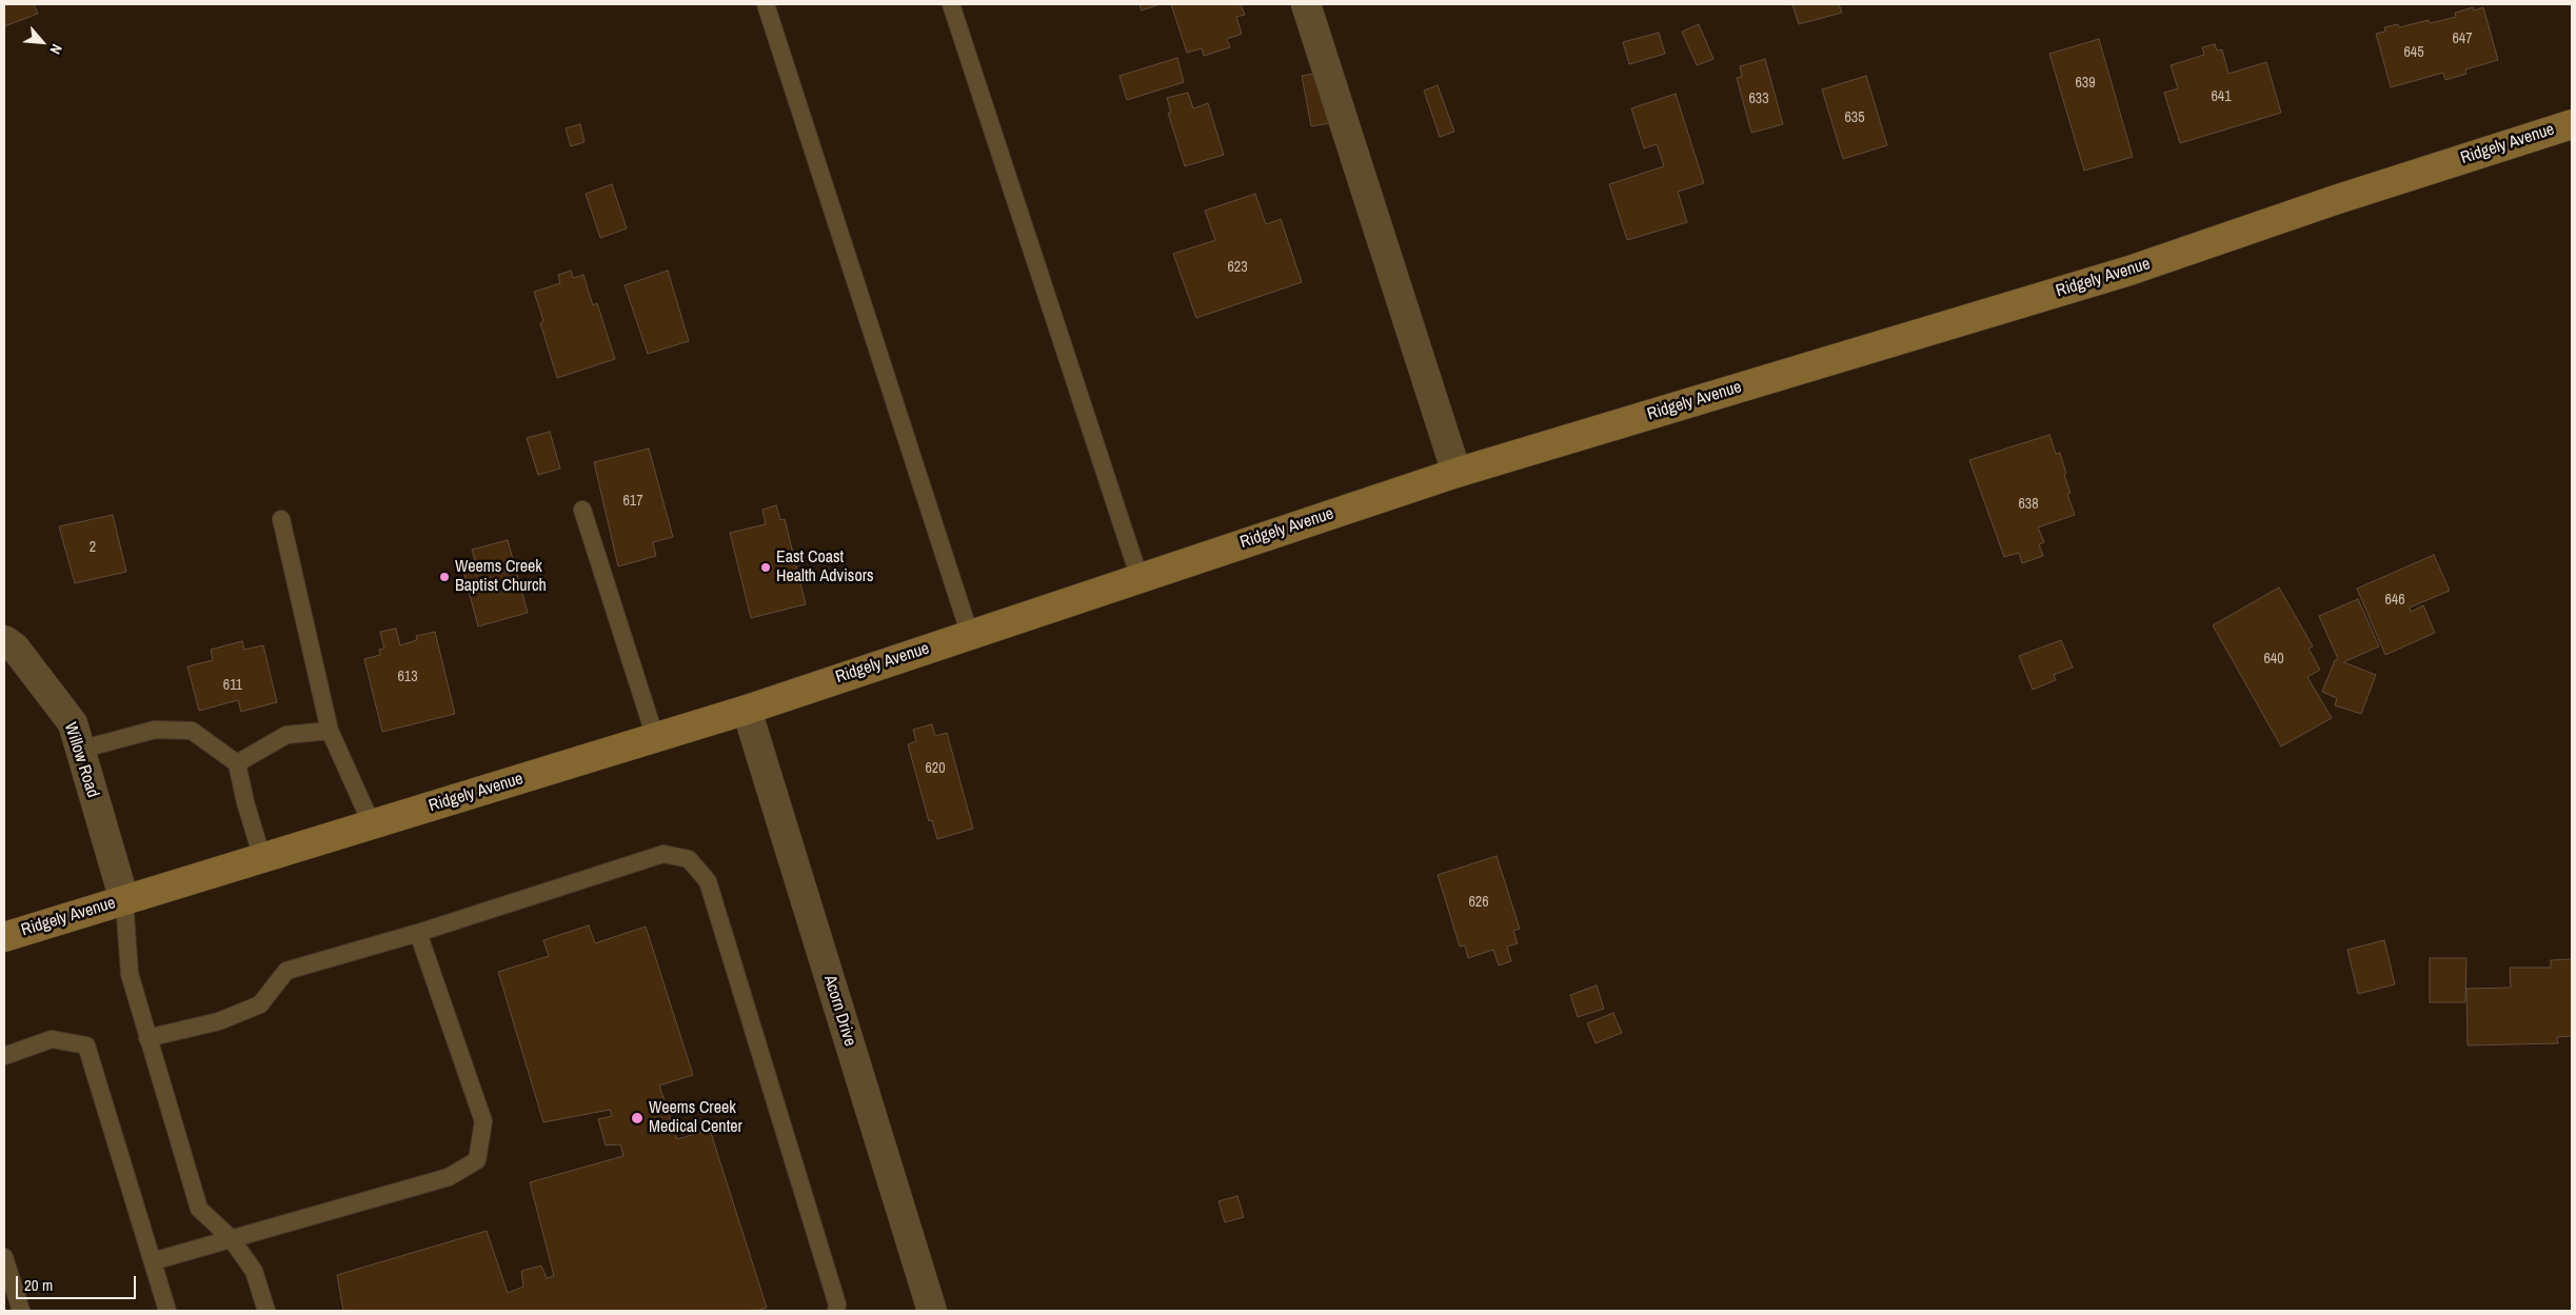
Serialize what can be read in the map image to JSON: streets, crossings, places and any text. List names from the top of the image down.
{
  "streets": {
    "main road": ["Ridgely Avenue"],
    "street": ["Willow Road", "Acorn Drive"]
  },
  "crossings": [
    ["Ridgely Avenue", "Willow Road"],
    ["Ridgely Avenue", "Acorn Drive"]
  ],
  "places": ["East Coast Health Advisors", "Weems Creek Baptist Church", "Weems Creek Medical Center"],
  "house_numbers": [
    "647",
    "645",
    "639",
    "641",
    "633",
    "635",
    "623",
    "617",
    "638",
    "2",
    "646",
    "640",
    "613",
    "611",
    "620",
    "626"
  ],
  "scale_bar": "20 m",
  "north": "bottom right"
}
